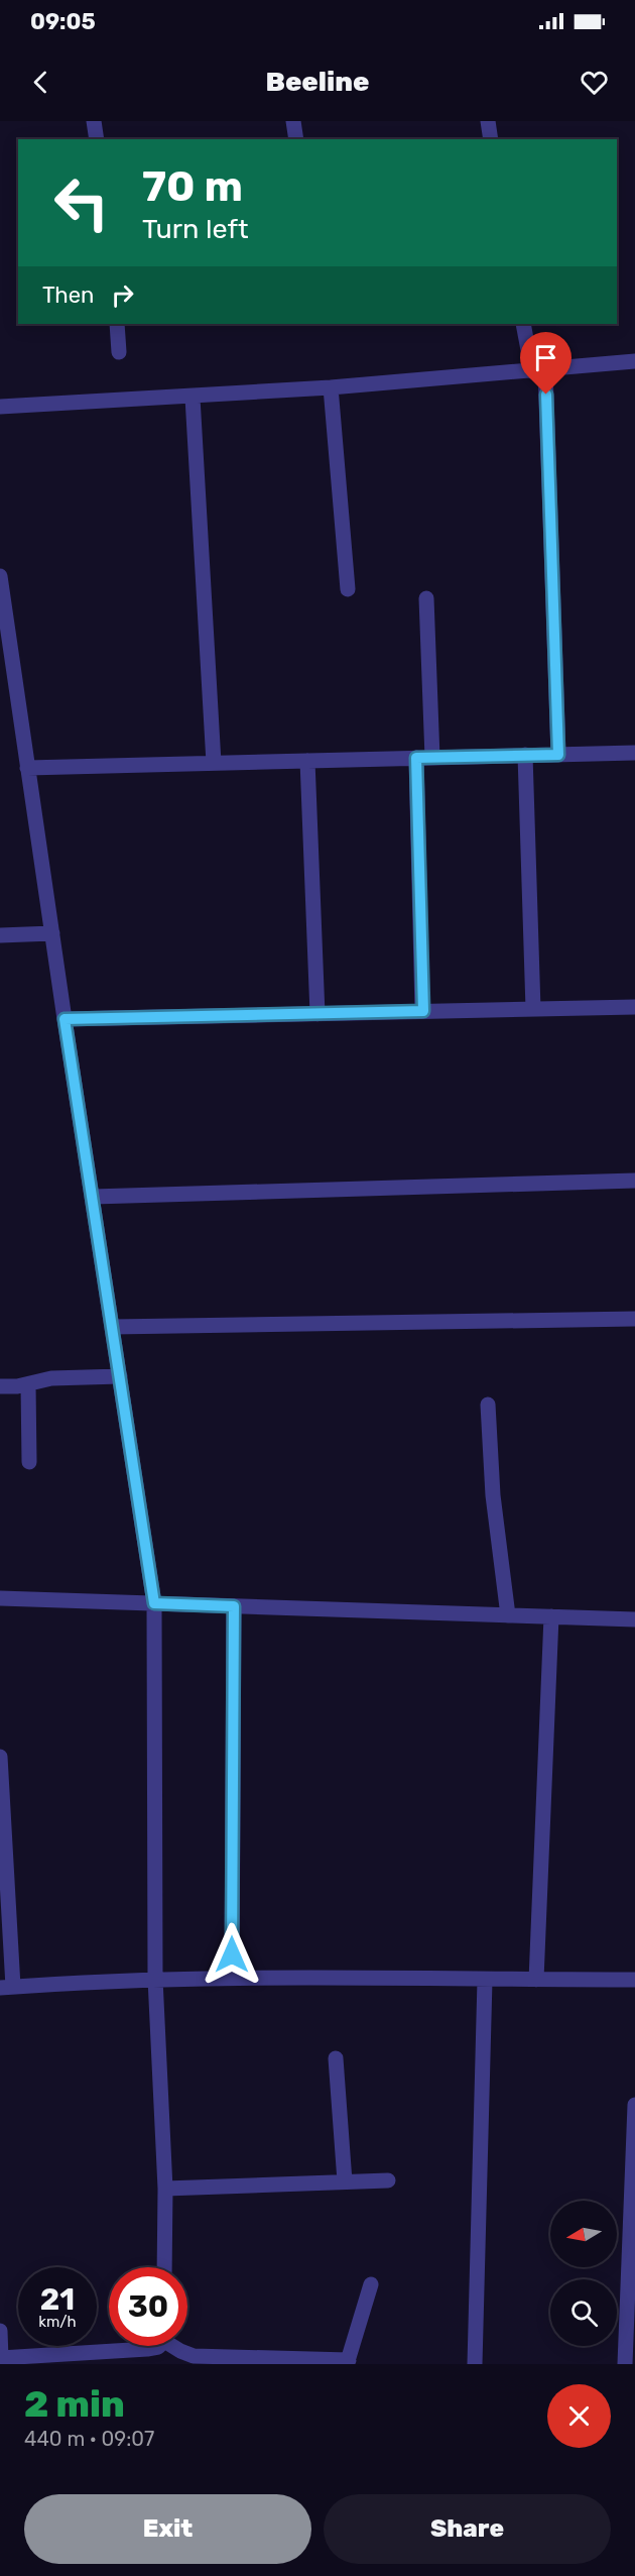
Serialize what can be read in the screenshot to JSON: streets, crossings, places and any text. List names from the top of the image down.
{
  "north": "left",
  "page": {
    "status": "09:05",
    "header": "Beeline",
    "turn": ["70 m", "Turn left"],
    "then": "Then",
    "speed": "21 km/h",
    "limit": "30",
    "heading": ["2 min", "440 m · 09:07"],
    "buttons": ["Exit", "Share"]
  }
}
